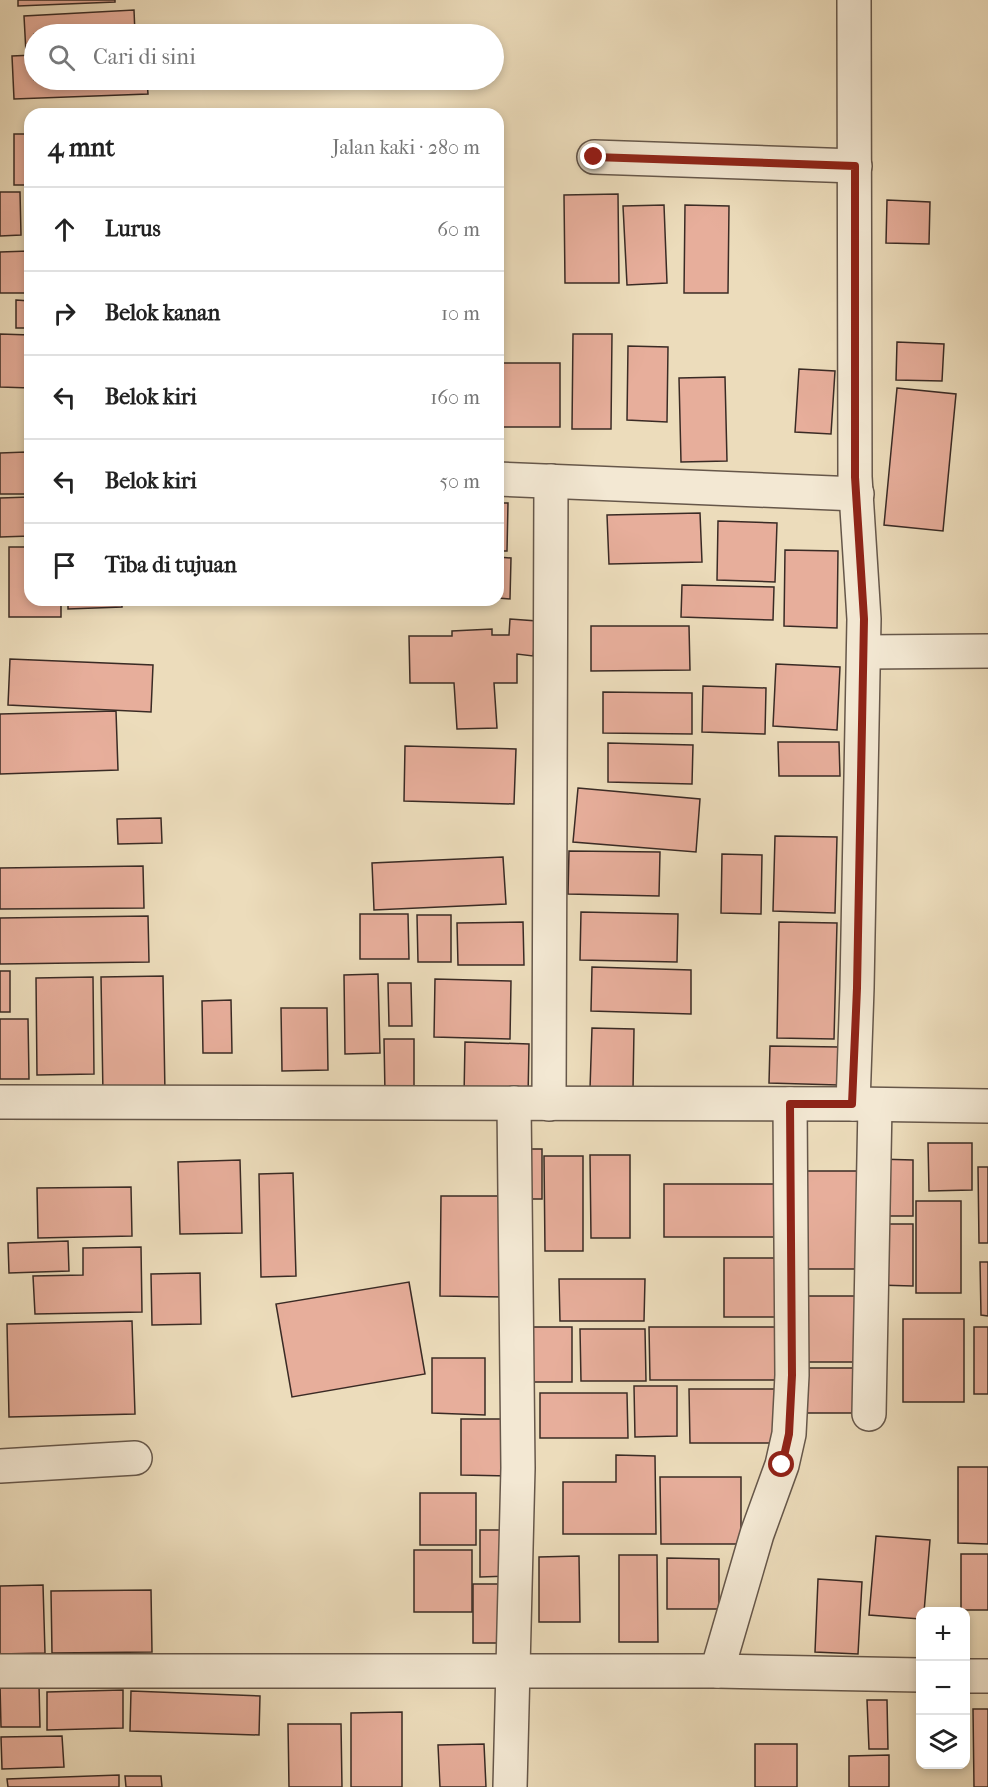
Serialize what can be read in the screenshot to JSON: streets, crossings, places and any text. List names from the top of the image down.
{
  "page": {
    "search": "Cari di sini",
    "heading": ["4 mnt", "Jalan kaki · 280 m"],
    "list": [
      ["Lurus", "60 m"],
      ["Belok kanan", "10 m"],
      ["Belok kiri", "160 m"],
      ["Belok kiri", "50 m"],
      "Tiba di tujuan"
    ],
    "map_buttons": ["+", "−"]
  }
}
